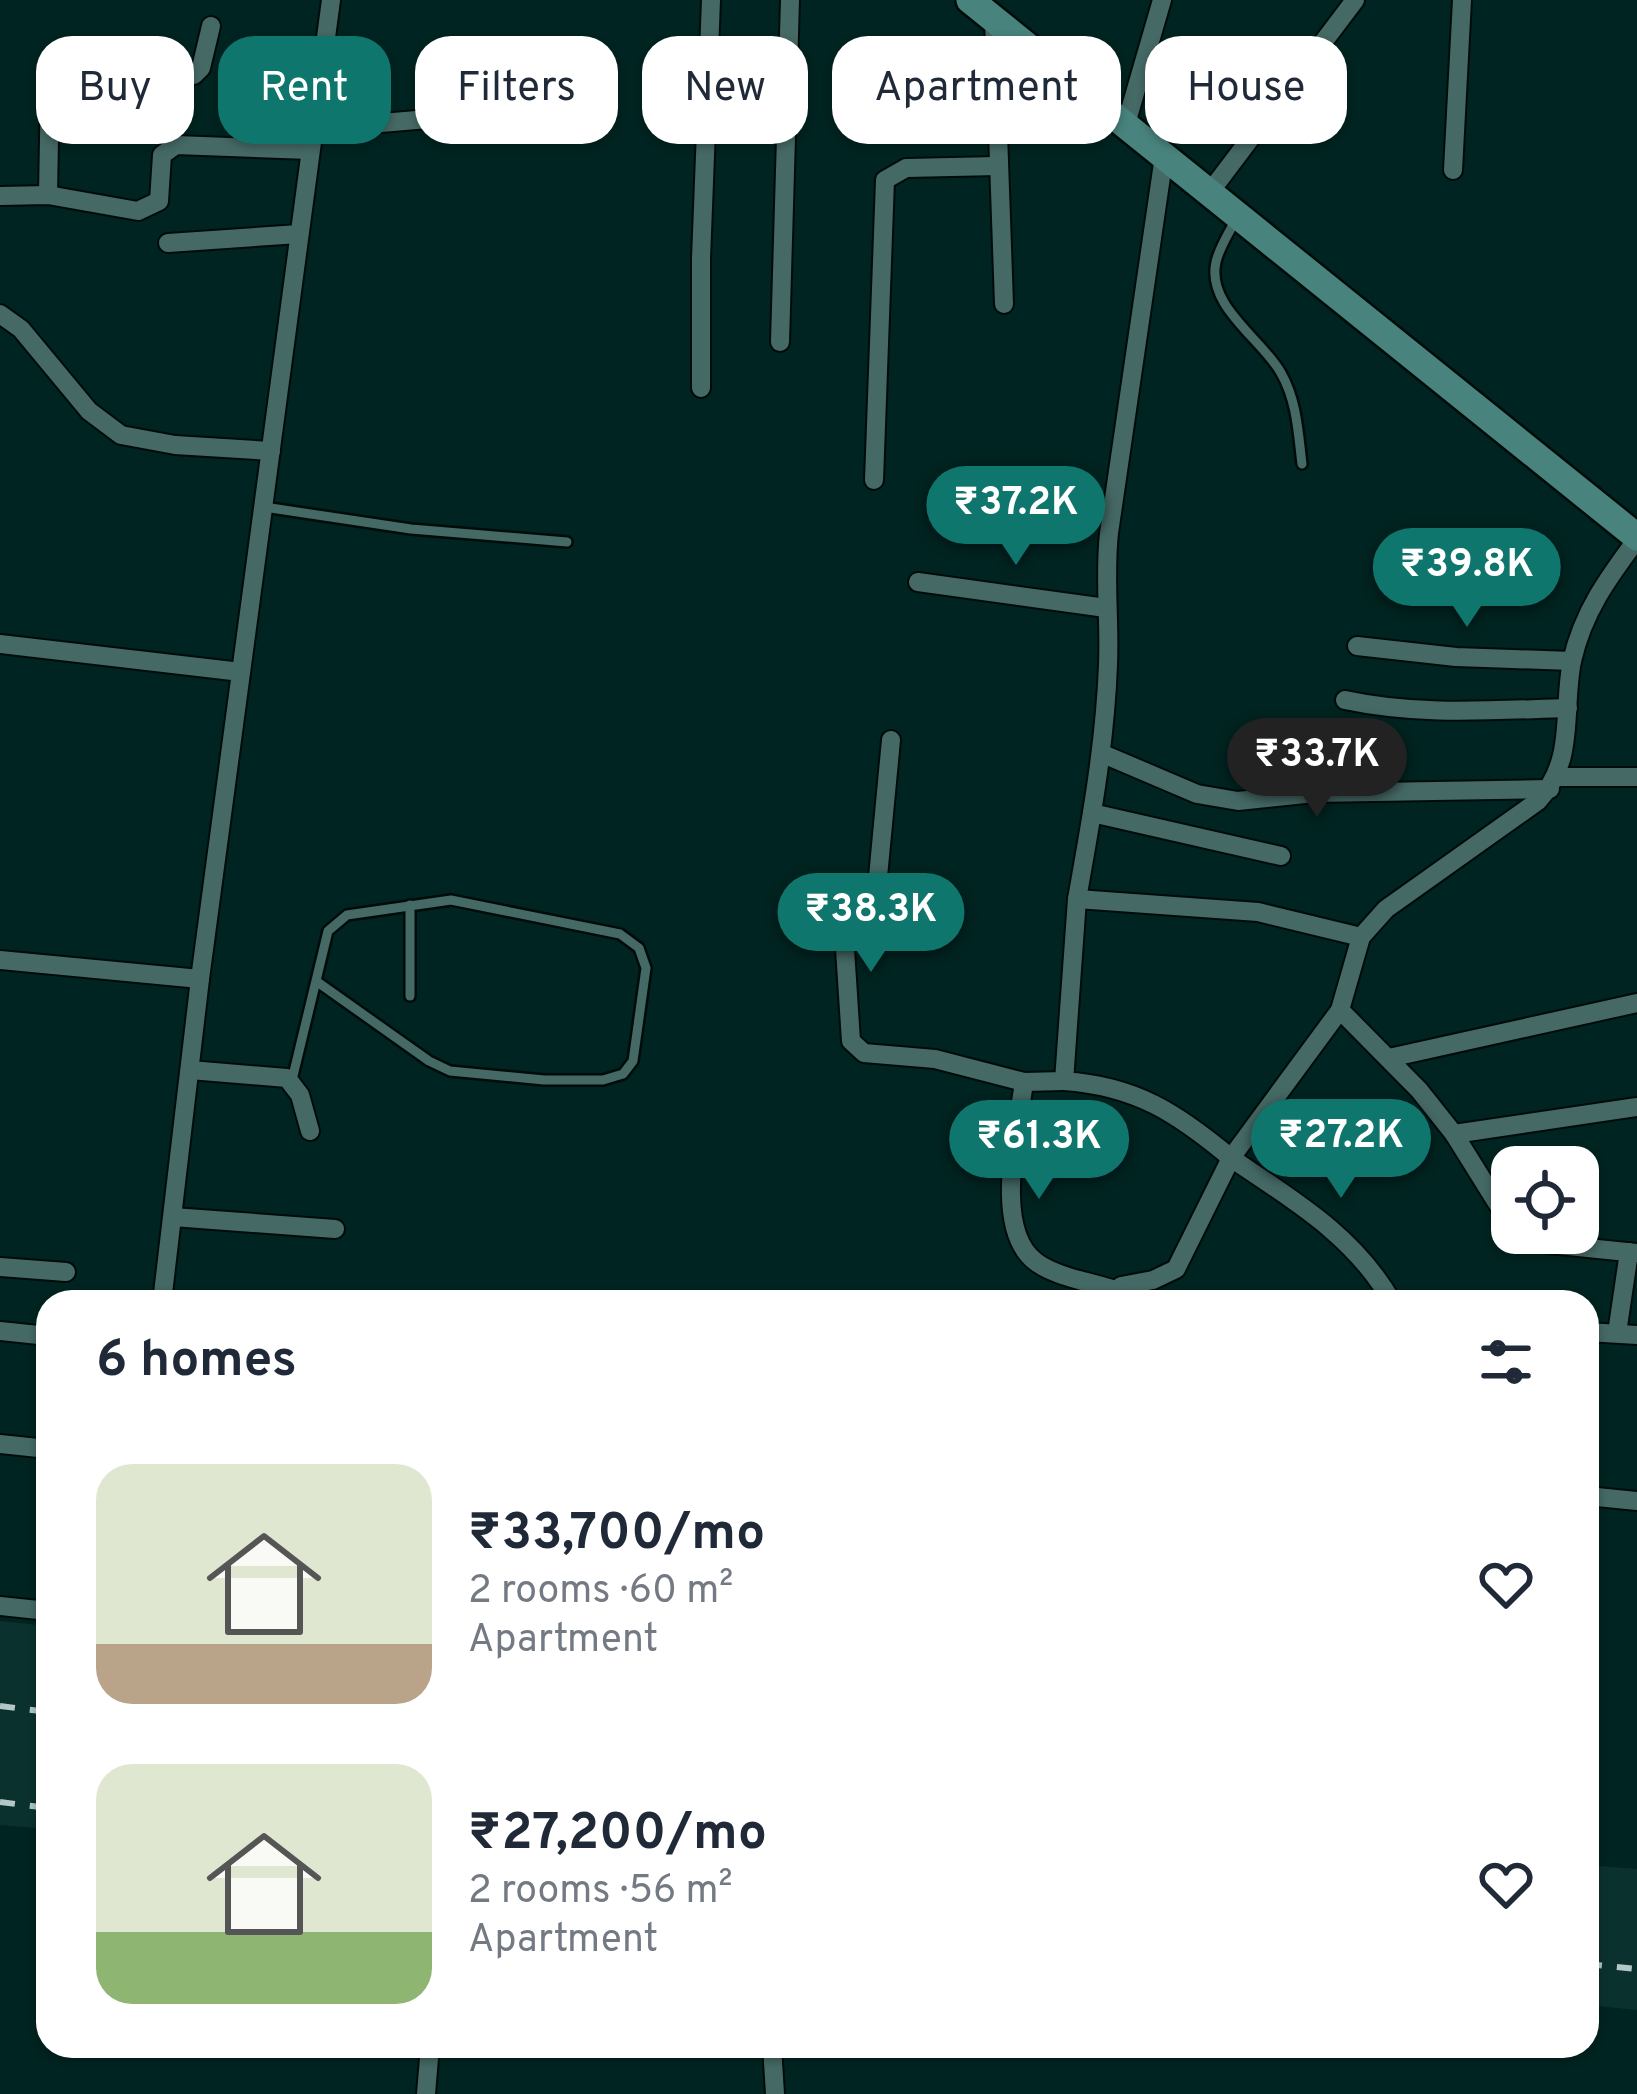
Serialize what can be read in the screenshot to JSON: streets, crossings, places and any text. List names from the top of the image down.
{
  "page": {
    "chip": [
      "Buy",
      "Rent",
      "Filters",
      "New",
      "Apartment",
      "House"
    ],
    "price": [
      "₹37.2K",
      "₹39.8K",
      "₹33.7K",
      "₹38.3K",
      "₹27.2K",
      "₹61.3K"
    ],
    "heading": "6 homes",
    "list": [
      {
        "name": "₹33,700/mo",
        "note": "2 rooms · 60 m² · Apartment"
      },
      {
        "name": "₹27,200/mo",
        "note": "2 rooms · 56 m² · Apartment"
      }
    ]
  }
}
